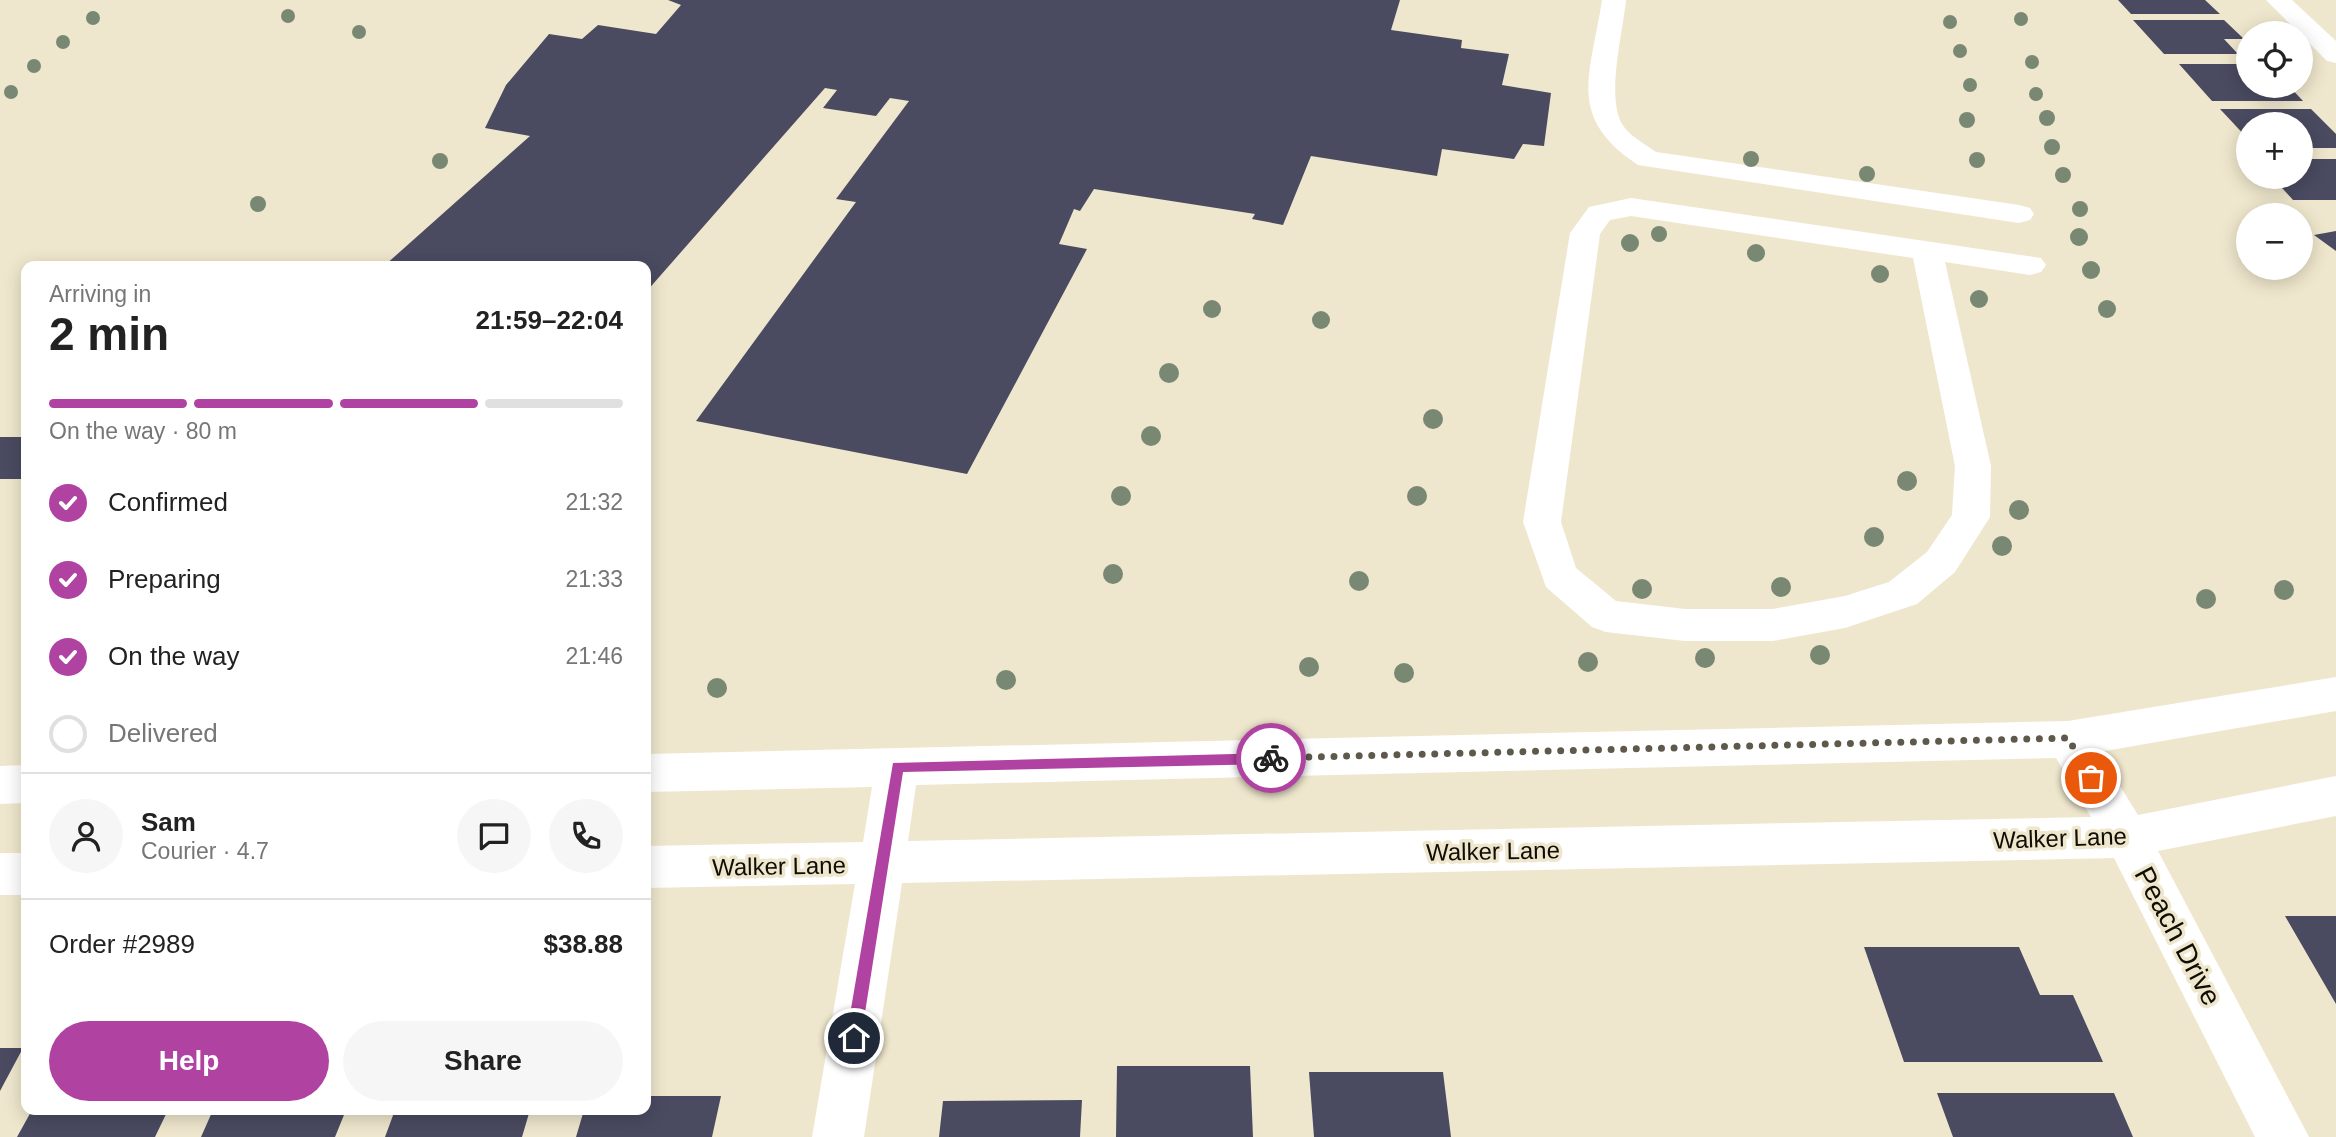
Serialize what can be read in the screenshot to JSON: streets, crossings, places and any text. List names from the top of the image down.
{
  "streets": {
    "street": ["Walker Lane", "Peach Drive"]
  },
  "crossings": [
    ["Walker Lane", "Peach Drive"]
  ],
  "page": {
    "map_buttons": ["+", "−"],
    "heading": ["2 min", "Arriving in", "21:59–22:04"],
    "panel": [
      "Sam",
      "Courier · 4.7",
      "Order #2989",
      "$38.88"
    ],
    "bar": "On the way · 80 m",
    "list": [
      ["Confirmed", "21:32"],
      ["Preparing", "21:33"],
      ["On the way", "21:46"],
      "Delivered"
    ],
    "buttons": ["Help", "Share"]
  }
}
